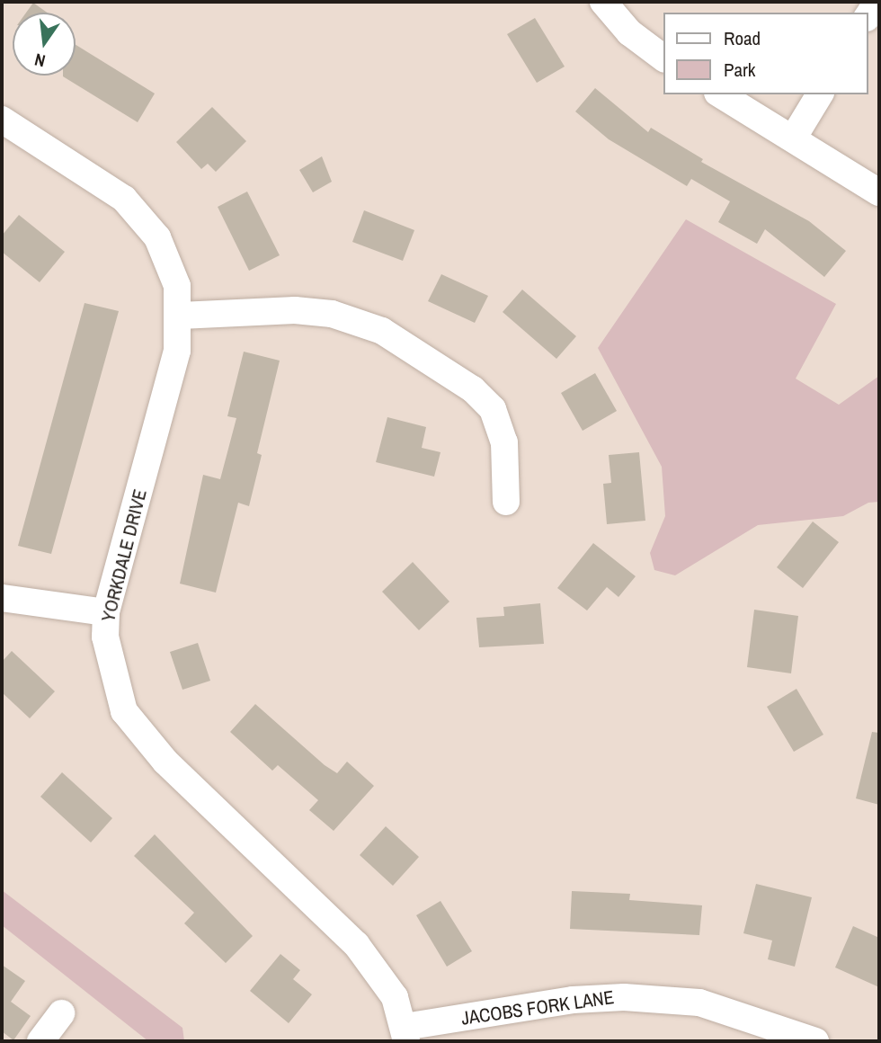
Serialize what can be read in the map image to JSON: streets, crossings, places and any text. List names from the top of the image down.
{
  "streets": {
    "street": ["YORKDALE DRIVE", "JACOBS FORK LANE"]
  },
  "crossings": [
    ["YORKDALE DRIVE", "JACOBS FORK LANE"]
  ],
  "legend": ["Road", "Park"],
  "north": "bottom"
}
